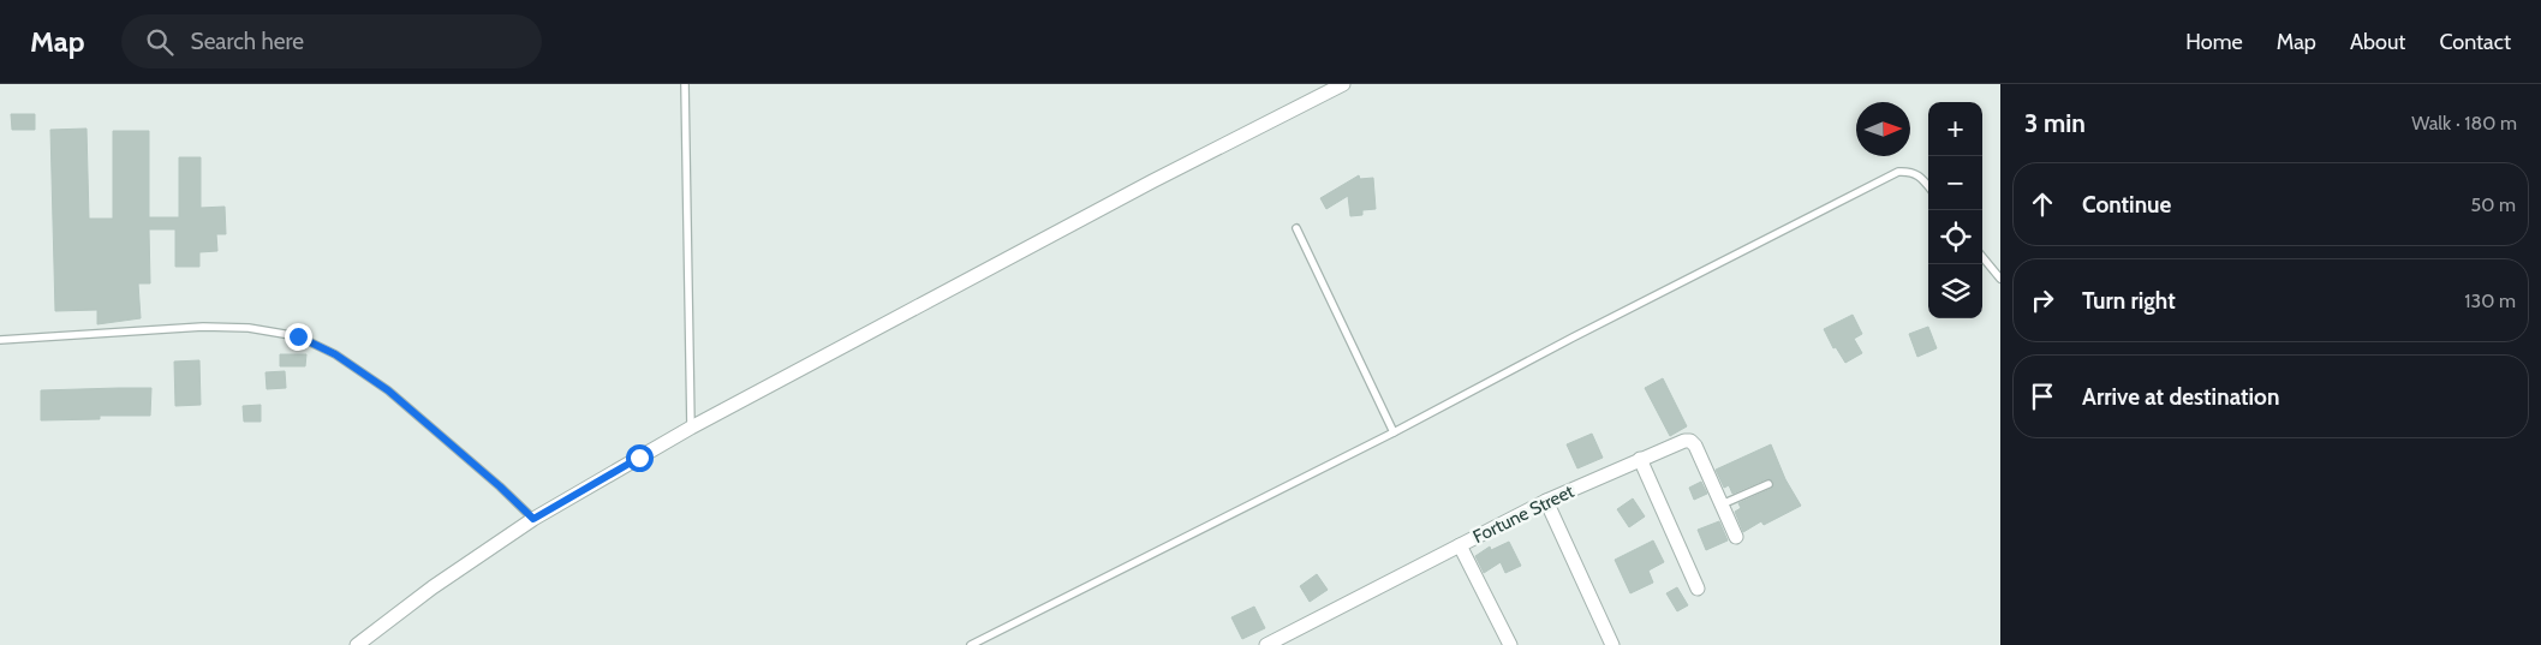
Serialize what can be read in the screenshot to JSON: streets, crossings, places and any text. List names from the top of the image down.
{
  "streets": {
    "street": ["Fortune Street"]
  },
  "north": "right",
  "page": {
    "header": "Map",
    "search": "Search here",
    "nav": [
      "Home",
      "Map",
      "About",
      "Contact"
    ],
    "heading": ["3 min", "Walk · 180 m"],
    "map_buttons": ["+", "−"],
    "list": [
      ["Continue", "50 m"],
      ["Turn right", "130 m"],
      "Arrive at destination"
    ]
  }
}
